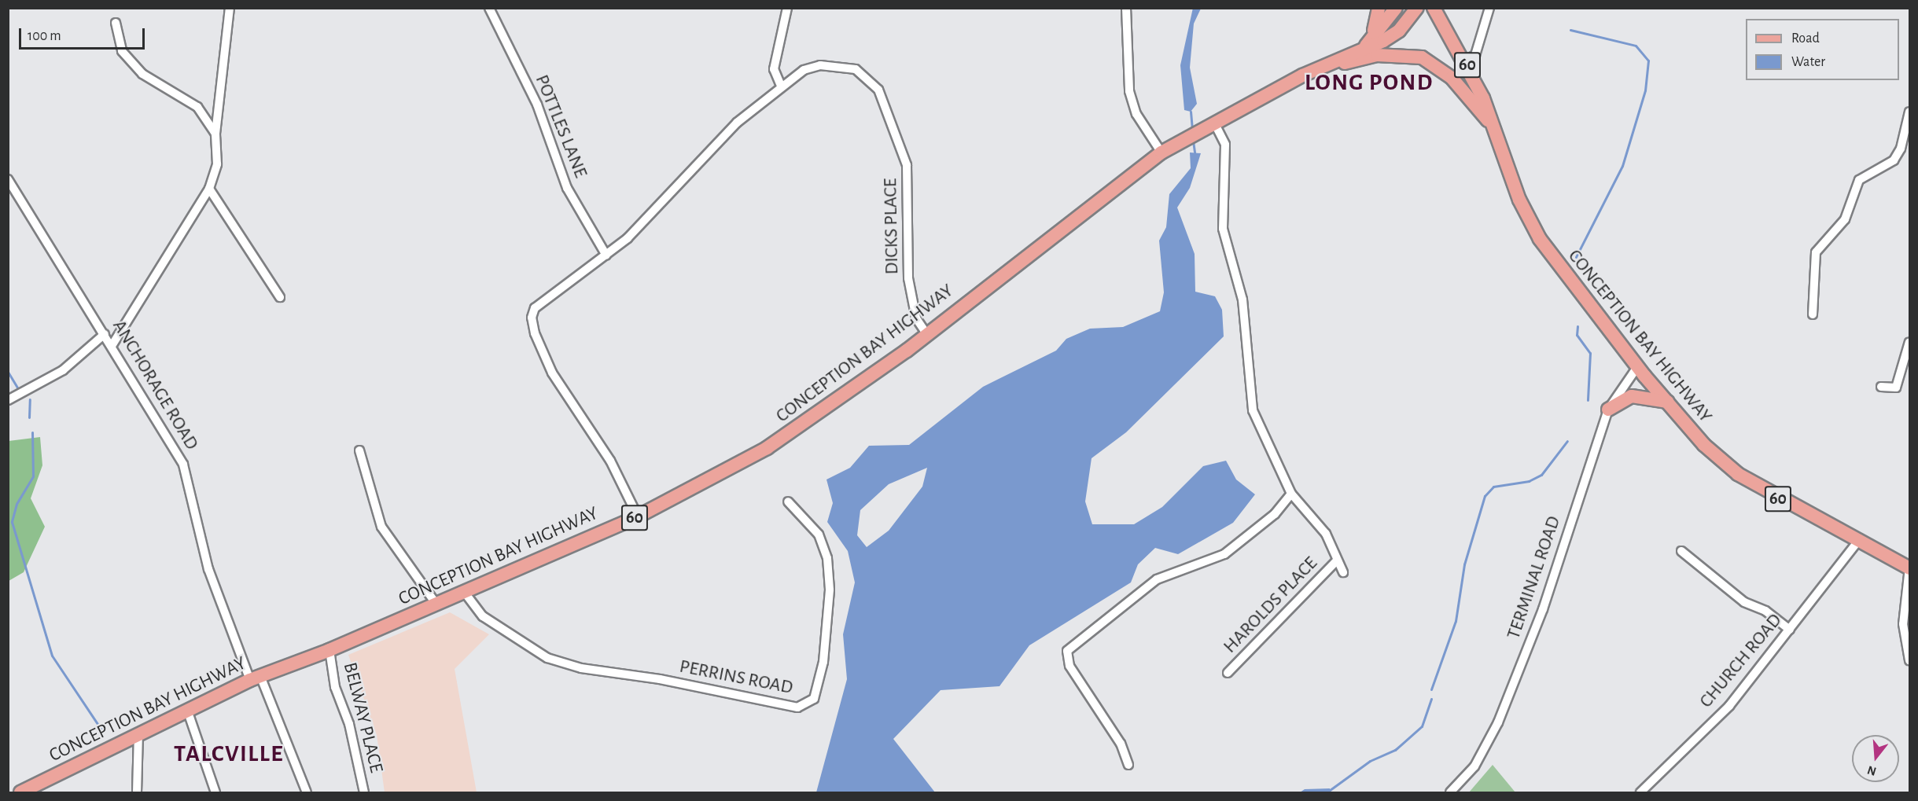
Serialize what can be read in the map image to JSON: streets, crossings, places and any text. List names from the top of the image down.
{
  "streets": {
    "main road": ["60", "CONCEPTION BAY HIGHWAY"],
    "street": [
      "POTTLES LANE",
      "DICKS PLACE",
      "ANCHORAGE ROAD",
      "TERMINAL ROAD",
      "HAROLDS PLACE",
      "CHURCH ROAD",
      "PERRINS ROAD",
      "BELWAY PLACE"
    ]
  },
  "crossings": [
    ["POTTLES LANE", "DICKS PLACE"],
    ["DICKS PLACE", "CONCEPTION BAY HIGHWAY"],
    ["CONCEPTION BAY HIGHWAY", "ANCHORAGE ROAD"],
    ["CONCEPTION BAY HIGHWAY", "TERMINAL ROAD"],
    ["CONCEPTION BAY HIGHWAY", "CHURCH ROAD"],
    ["CONCEPTION BAY HIGHWAY", "PERRINS ROAD"],
    ["CONCEPTION BAY HIGHWAY", "BELWAY PLACE"]
  ],
  "districts": ["LONG POND", "TALCVILLE"],
  "legend": ["Road", "Water"],
  "scale_bar": "100 m",
  "north": "bottom"
}
